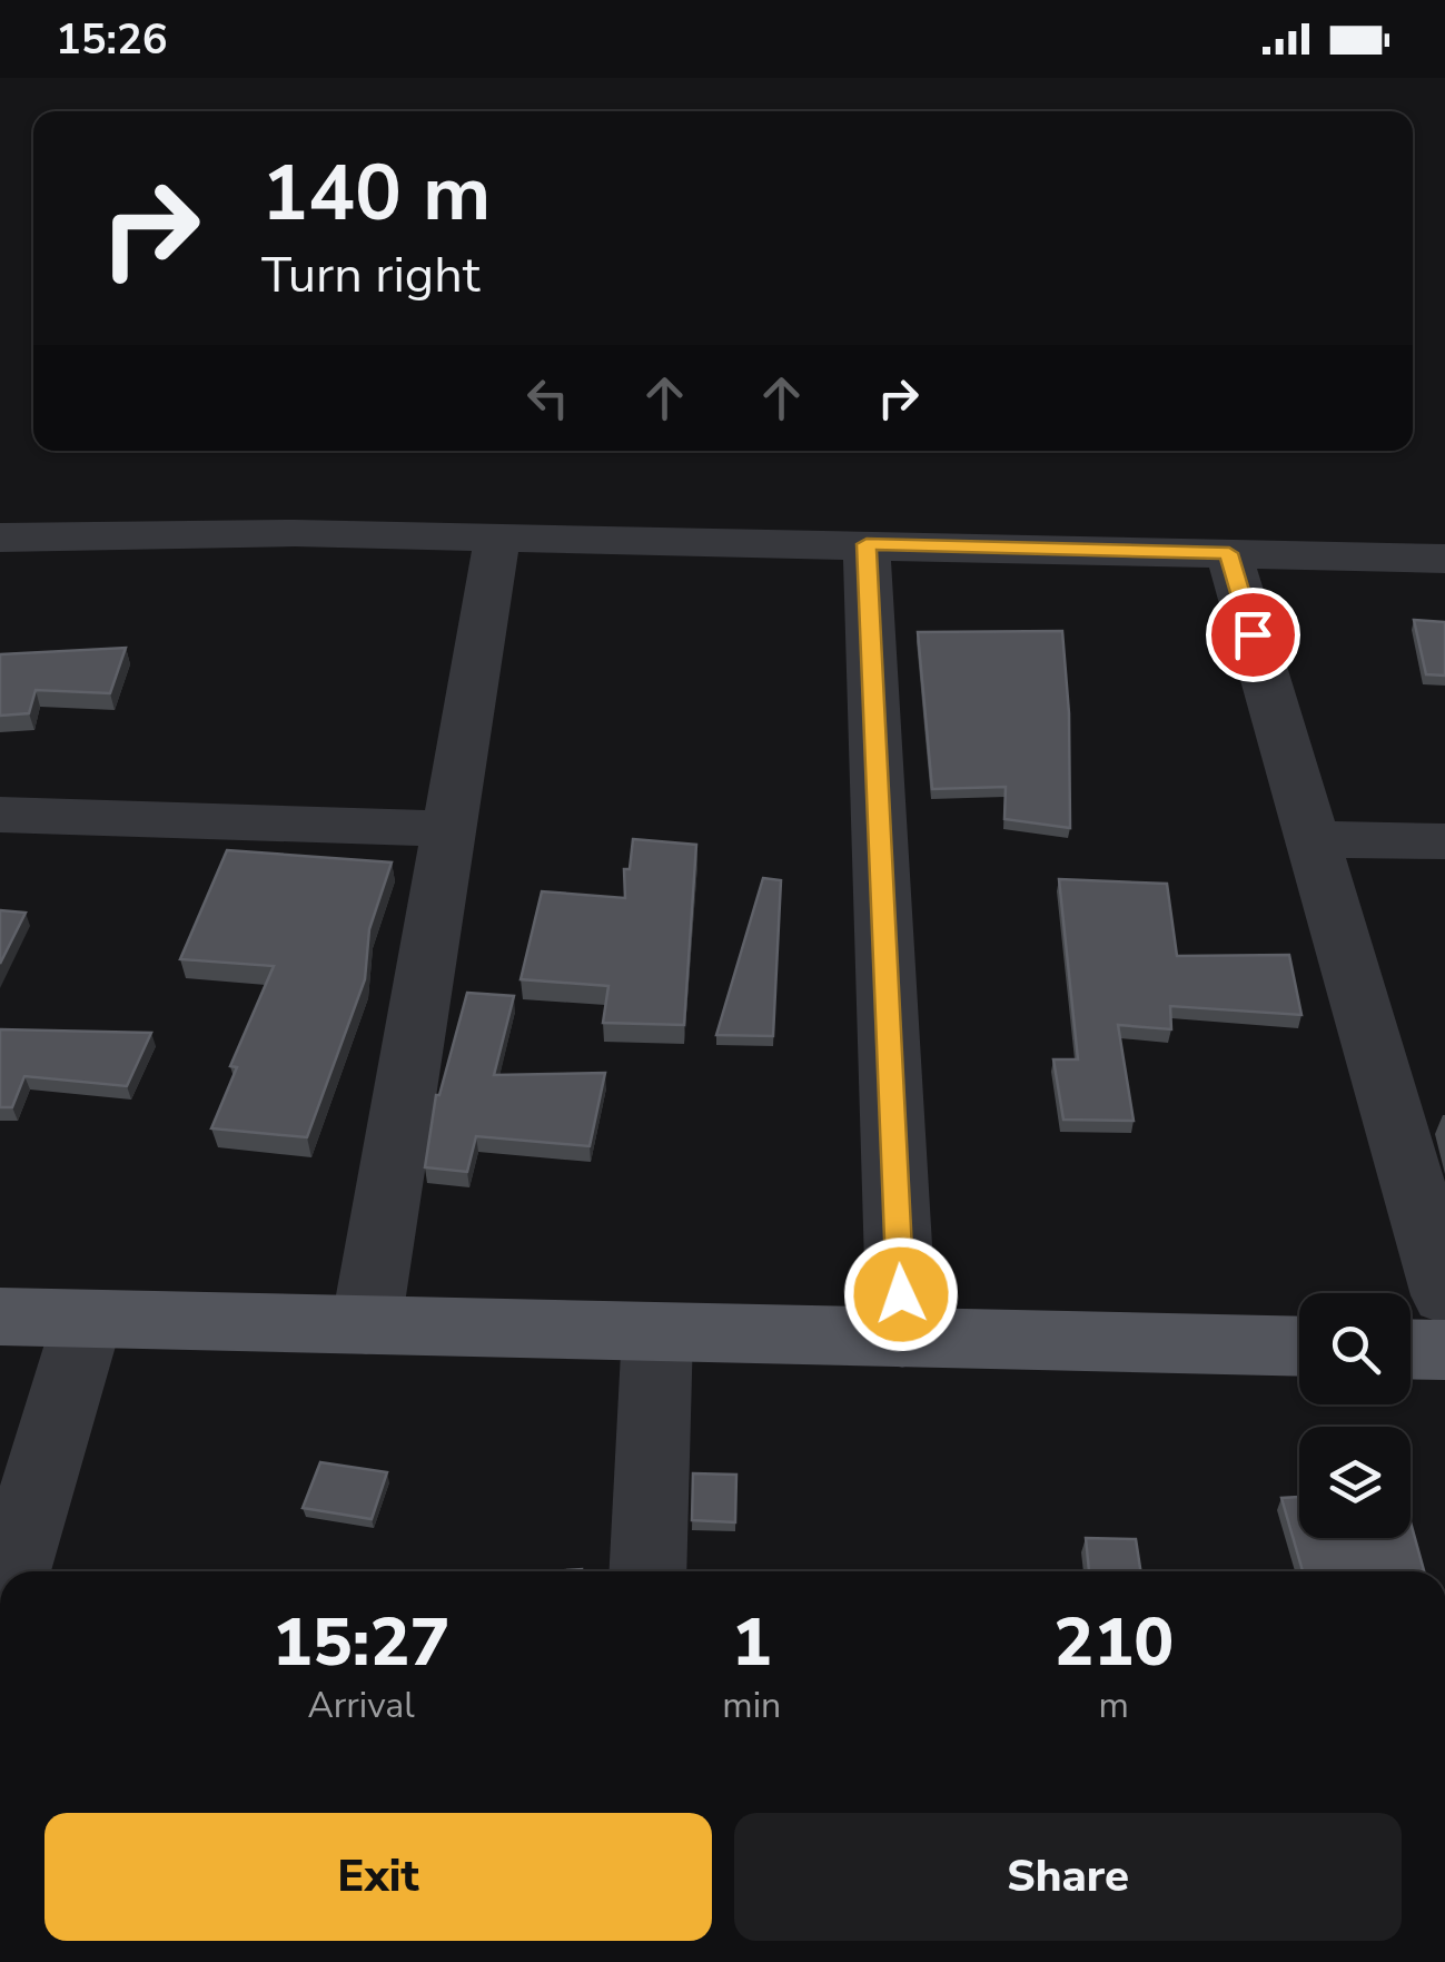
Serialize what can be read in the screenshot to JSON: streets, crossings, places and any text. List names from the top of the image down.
{
  "page": {
    "status": "15:26",
    "turn": ["140 m", "Turn right"],
    "eta": [
      "15:27",
      "Arrival",
      "1",
      "min",
      "210",
      "m"
    ],
    "buttons": ["Exit", "Share"]
  }
}
